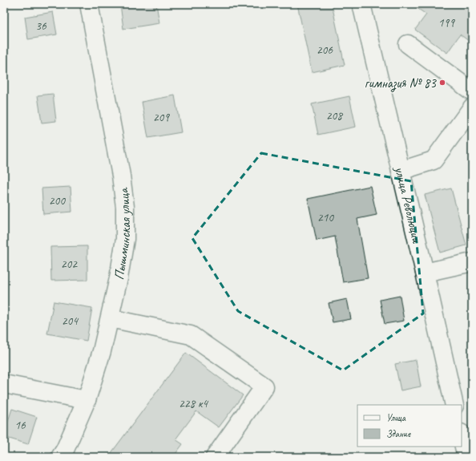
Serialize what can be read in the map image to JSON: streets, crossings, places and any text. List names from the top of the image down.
{
  "streets": {
    "street": ["улица Революции", "Пышминская улица"]
  },
  "places": ["гимназия № 83"],
  "house_numbers": [
    "199",
    "36",
    "206",
    "208",
    "209",
    "200",
    "210",
    "202",
    "204",
    "228 к4",
    "16"
  ],
  "legend": ["Улица", "Здание"]
}
